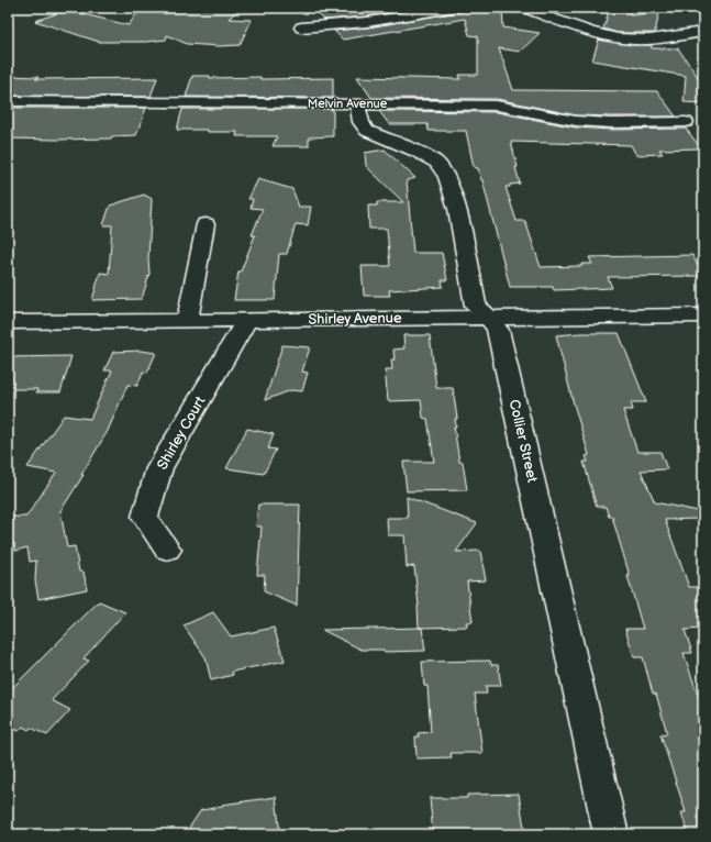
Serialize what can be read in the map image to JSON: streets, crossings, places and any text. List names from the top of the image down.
{
  "streets": {
    "street": [
      "Melvin Avenue",
      "Shirley Avenue",
      "Shirley Court",
      "Collier Street"
    ]
  },
  "crossings": [
    ["Melvin Avenue", "Collier Street"],
    ["Shirley Avenue", "Shirley Court"],
    ["Shirley Avenue", "Collier Street"]
  ]
}
